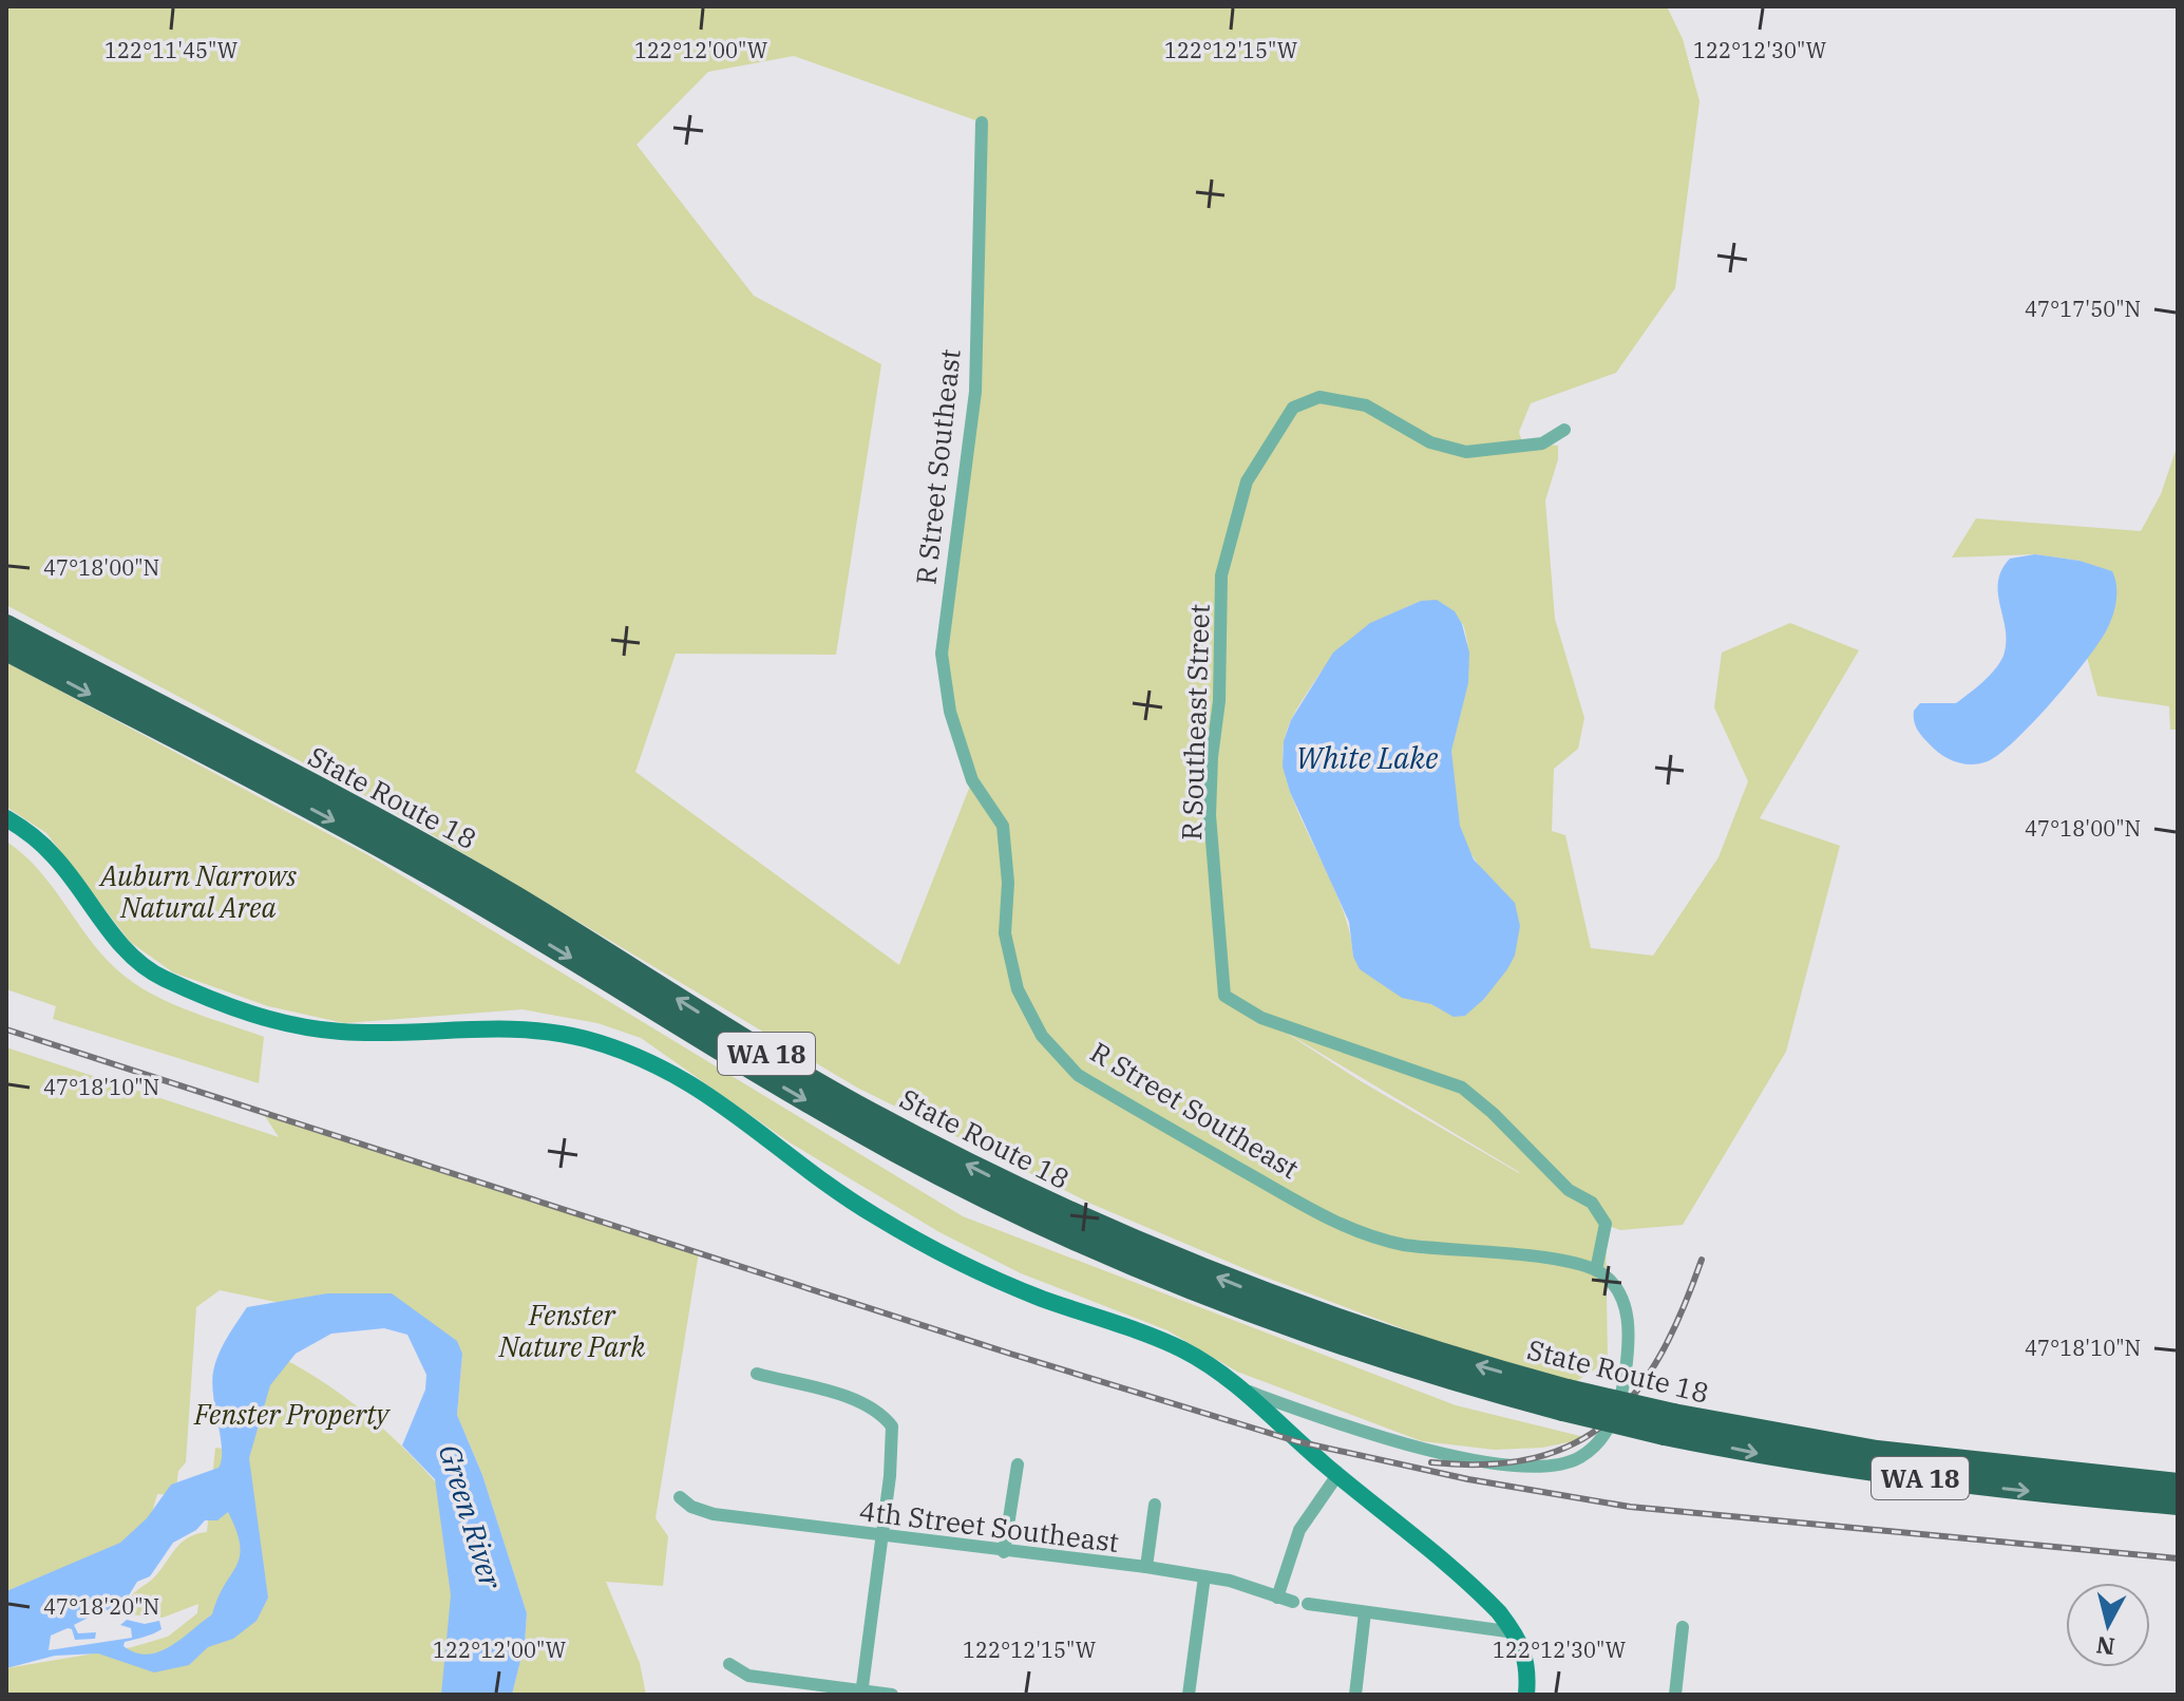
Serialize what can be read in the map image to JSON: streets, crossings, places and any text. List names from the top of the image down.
{
  "streets": {
    "highway": ["State Route 18", "WA 18"],
    "street": ["R Street Southeast", "R Southeast Street", "4th Street Southeast"]
  },
  "crossings": [
    ["R Street Southeast", "R Southeast Street"]
  ],
  "water": ["White Lake", "Green River"],
  "parks": ["Auburn Narrows Natural Area", "Fenster Nature Park", "Fenster Property"],
  "north": "bottom",
  "coordinates": [
    "122°11'45\"W",
    "122°12'00\"W",
    "122°12'15\"W",
    "122°12'30\"W",
    "47°17'50\"N",
    "47°18'00\"N",
    "47°18'10\"N",
    "47°18'20\"N"
  ]
}
